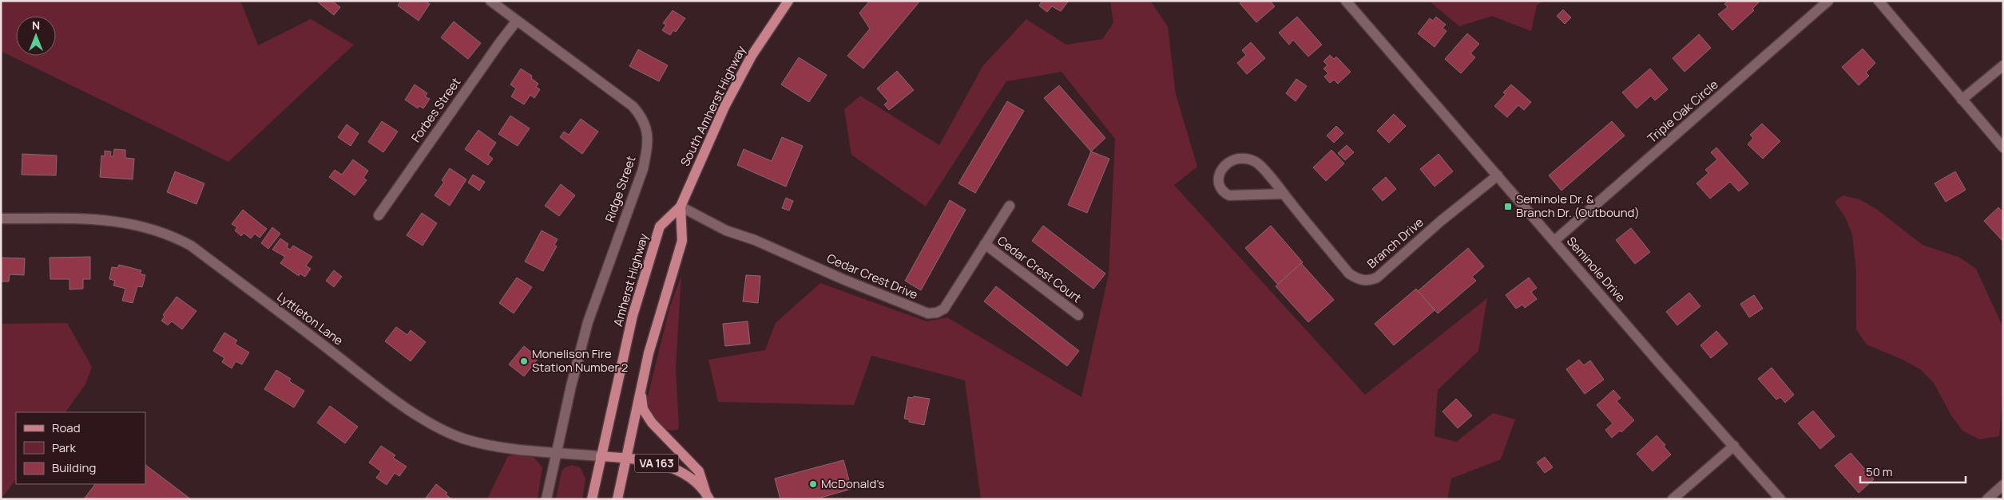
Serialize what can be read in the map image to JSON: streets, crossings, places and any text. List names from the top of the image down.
{
  "streets": {
    "main road": ["South Amherst Highway", "Amherst Highway", "VA 163"],
    "street": [
      "Forbes Street",
      "Triple Oak Circle",
      "Ridge Street",
      "Branch Drive",
      "Cedar Crest Court",
      "Seminole Drive",
      "Cedar Crest Drive",
      "Lyttleton Lane"
    ]
  },
  "crossings": [
    ["South Amherst Highway", "Cedar Crest Drive"],
    ["South Amherst Highway", "Amherst Highway"],
    ["Forbes Street", "Ridge Street"],
    ["Triple Oak Circle", "Seminole Drive"],
    ["Ridge Street", "Lyttleton Lane"],
    ["Branch Drive", "Seminole Drive"],
    ["Cedar Crest Court", "Cedar Crest Drive"],
    ["Cedar Crest Drive", "Amherst Highway"],
    ["Amherst Highway", "Lyttleton Lane"],
    ["Amherst Highway", "VA 163"],
    ["Lyttleton Lane", "VA 163"]
  ],
  "places": {
    "transit": ["Seminole Dr. & Branch Dr. (Outbound)"],
    "other": ["Monelison Fire Station Number 2", "McDonald's"]
  },
  "legend": ["Road", "Park", "Building"],
  "scale_bar": "50 m",
  "north": "top"
}
